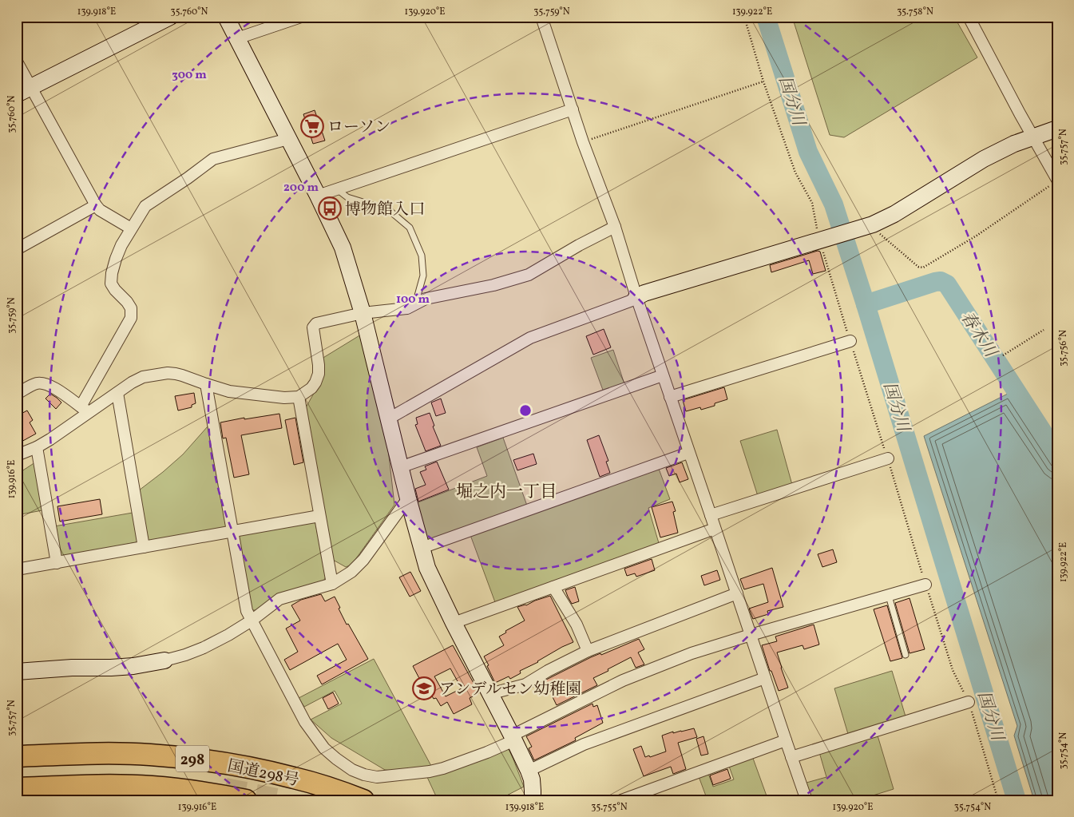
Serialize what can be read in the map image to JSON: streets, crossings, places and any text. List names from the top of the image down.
{
  "streets": {
    "highway": ["298", "国道298号"]
  },
  "districts": ["堀之内一丁目"],
  "water": ["国分川", "春木川"],
  "places": {
    "supermarket": ["ローソン"],
    "bus stop": ["博物館入口"],
    "school or university": ["アンデルセン幼稚園"]
  },
  "coordinates": [
    "139.918°E",
    "35.760°N",
    "139.920°E",
    "35.759°N",
    "139.922°E",
    "35.758°N",
    "35.757°N",
    "35.756°N",
    "139.916°E",
    "35.754°N",
    "35.755°N"
  ],
  "rings": ["300 m", "200 m", "100 m"]
}
